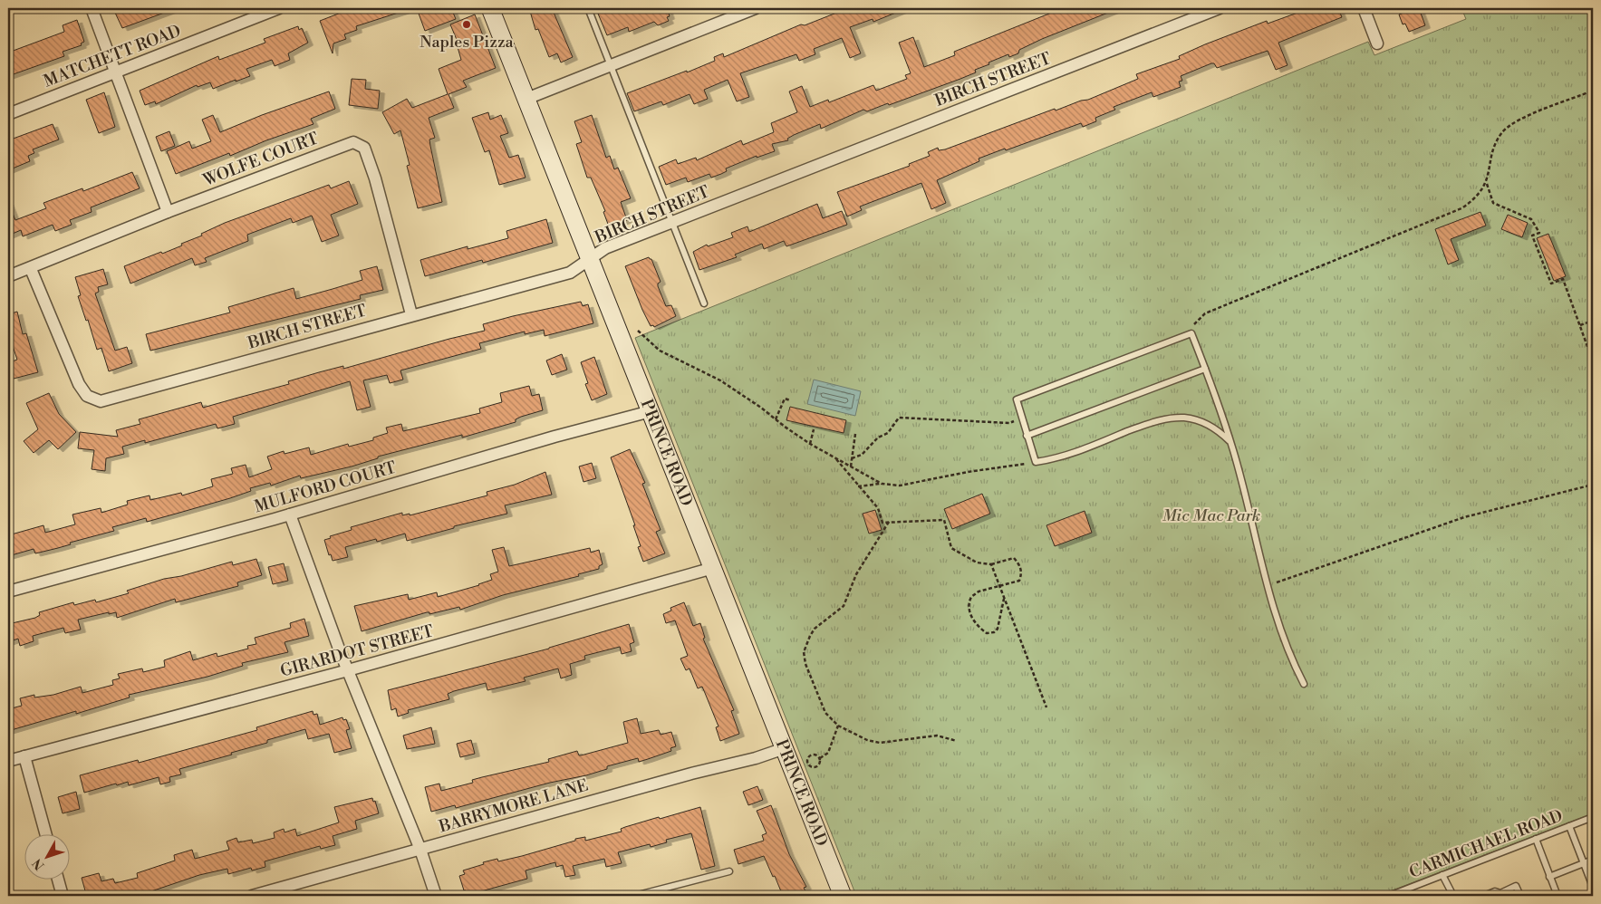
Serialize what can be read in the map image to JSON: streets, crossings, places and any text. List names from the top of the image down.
{
  "streets": {
    "street": [
      "MATCHETT ROAD",
      "BIRCH STREET",
      "WOLFE COURT",
      "PRINCE ROAD",
      "MULFORD COURT",
      "GIRARDOT STREET",
      "BARRYMORE LANE"
    ],
    "lane": ["CARMICHAEL ROAD"]
  },
  "crossings": [
    ["BIRCH STREET", "WOLFE COURT"],
    ["BIRCH STREET", "PRINCE ROAD"],
    ["PRINCE ROAD", "MULFORD COURT"],
    ["PRINCE ROAD", "GIRARDOT STREET"],
    ["PRINCE ROAD", "BARRYMORE LANE"]
  ],
  "parks": ["Mic Mac Park"],
  "places": ["Naples Pizza"],
  "north": "bottom left"
}
